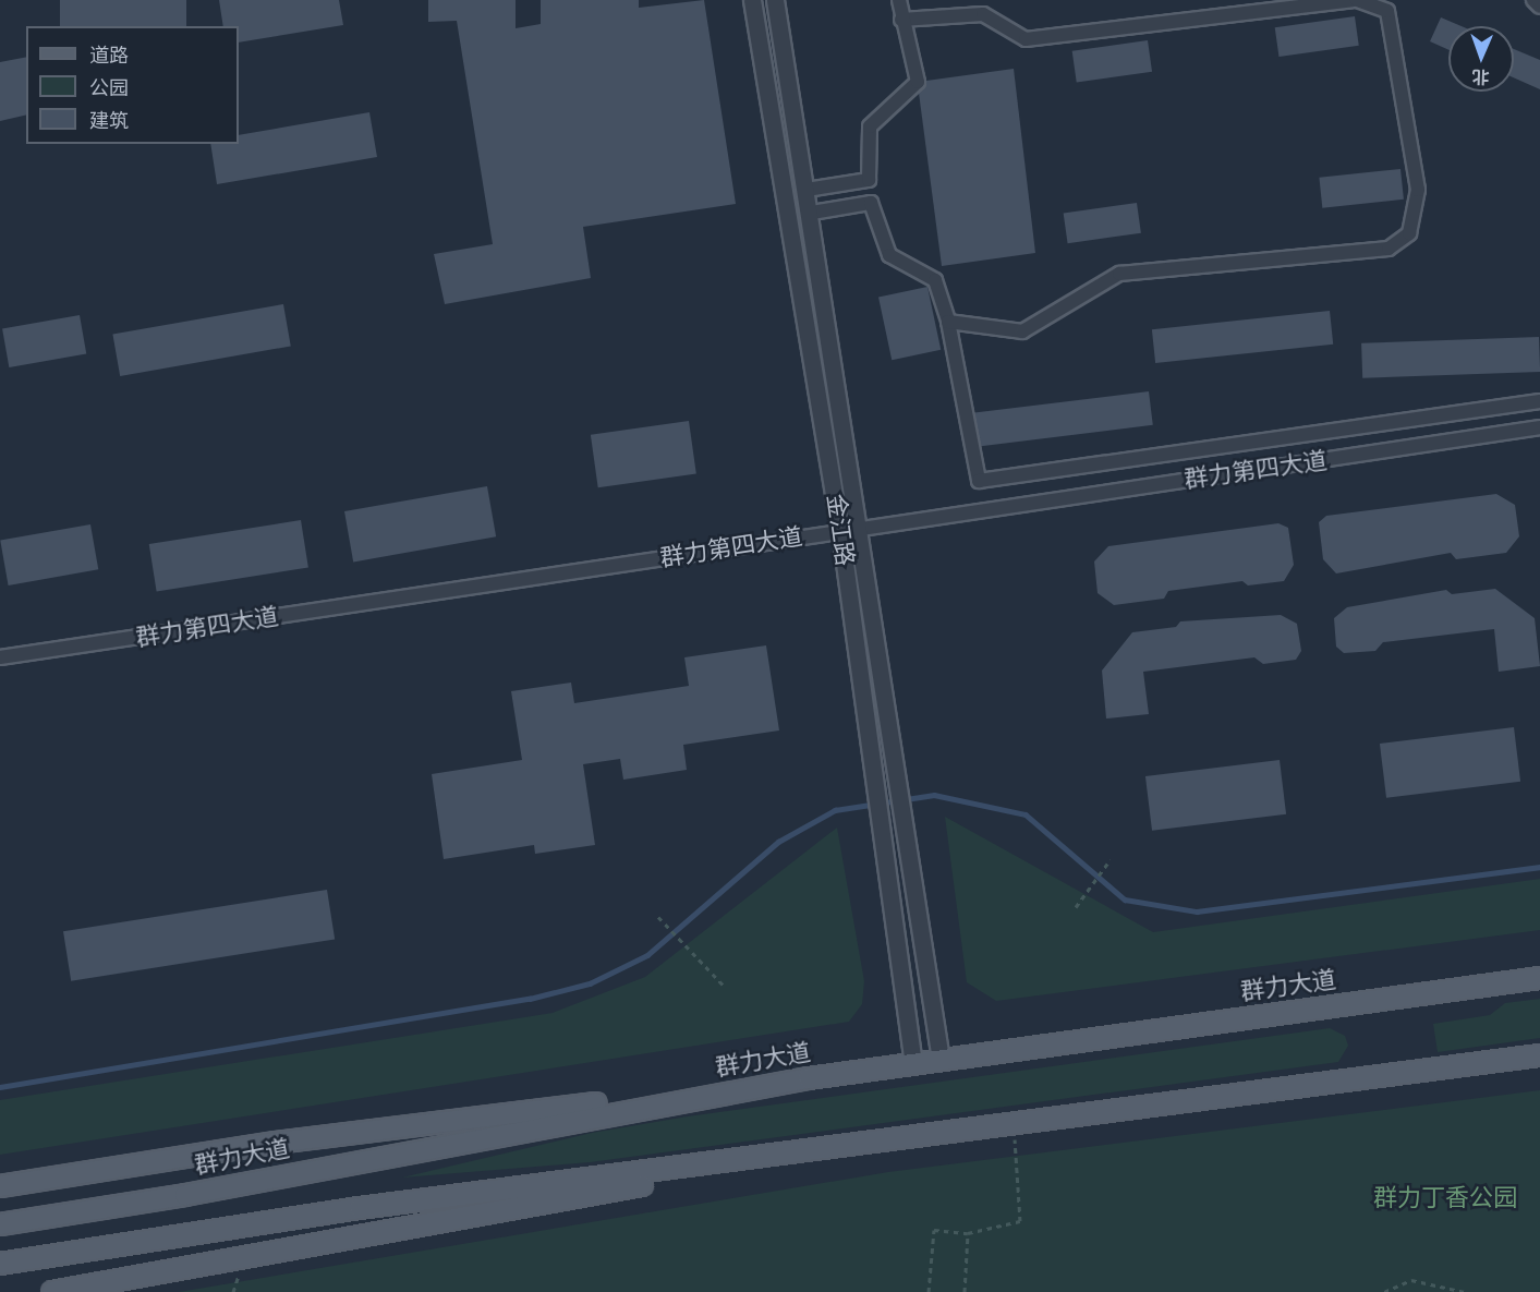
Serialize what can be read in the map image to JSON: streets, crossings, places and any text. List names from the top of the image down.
{
  "streets": {
    "main road": ["群力大道"],
    "street": ["群力第四大道", "金江路"]
  },
  "crossings": [
    ["群力第四大道", "金江路"],
    ["金江路", "群力大道"]
  ],
  "parks": ["群力丁香公园"],
  "legend": ["道路", "公园", "建筑"],
  "north": "bottom"
}
